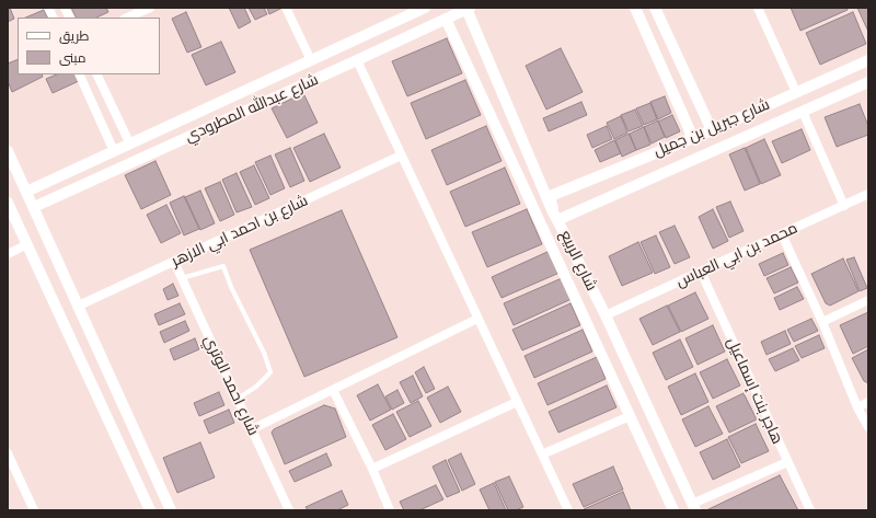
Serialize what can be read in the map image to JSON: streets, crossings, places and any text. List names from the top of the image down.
{
  "streets": {
    "street": [
      "شارع عبدالله المطرودي",
      "شارع جبريل بن جميل",
      "شارع بن احمد ابي الازهر",
      "محمد بن ابي العباس",
      "شارع الربيع",
      "شارع احمد الوتري",
      "هاجر بنت إسماعيل"
    ]
  },
  "crossings": [
    ["شارع عبدالله المطرودي", "شارع الربيع"],
    ["شارع جبريل بن جميل", "شارع الربيع"],
    ["شارع بن احمد ابي الازهر", "شارع احمد الوتري"],
    ["محمد بن ابي العباس", "شارع الربيع"],
    ["محمد بن ابي العباس", "هاجر بنت إسماعيل"]
  ],
  "legend": ["طريق", "مبنى"]
}
